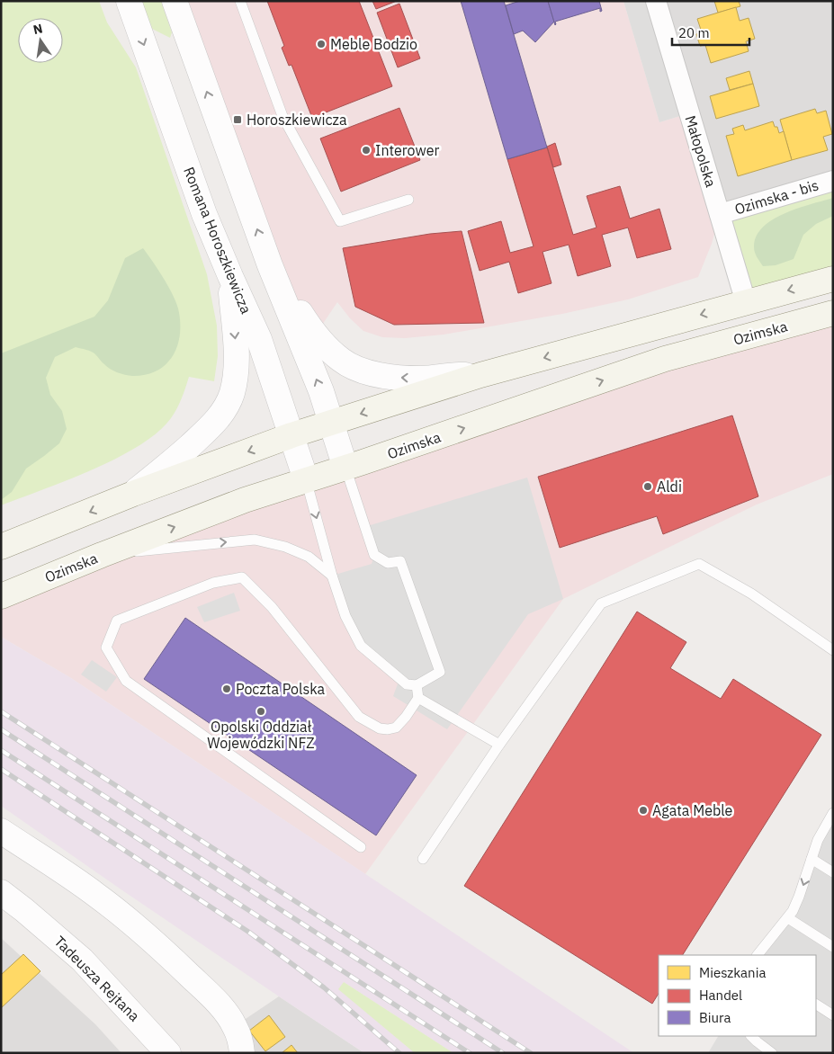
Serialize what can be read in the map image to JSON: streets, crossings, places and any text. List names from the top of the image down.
{
  "streets": {
    "main road": ["Ozimska"],
    "street": [
      "Małopolska",
      "Ozimska - bis",
      "Romana Horoszkiewicza",
      "Tadeusza Rejtana"
    ]
  },
  "crossings": [
    ["Małopolska", "Ozimska - bis"],
    ["Romana Horoszkiewicza", "Ozimska"]
  ],
  "places": {
    "other": [
      "Meble Bodzio",
      "Interower",
      "Aldi",
      "Poczta Polska",
      "Opolski Oddział Wojewódzki NFZ",
      "Agata Meble"
    ],
    "transit": ["Horoszkiewicza"]
  },
  "legend": ["Mieszkania", "Handel", "Biura"],
  "scale_bar": "20 m",
  "north": "top"
}
